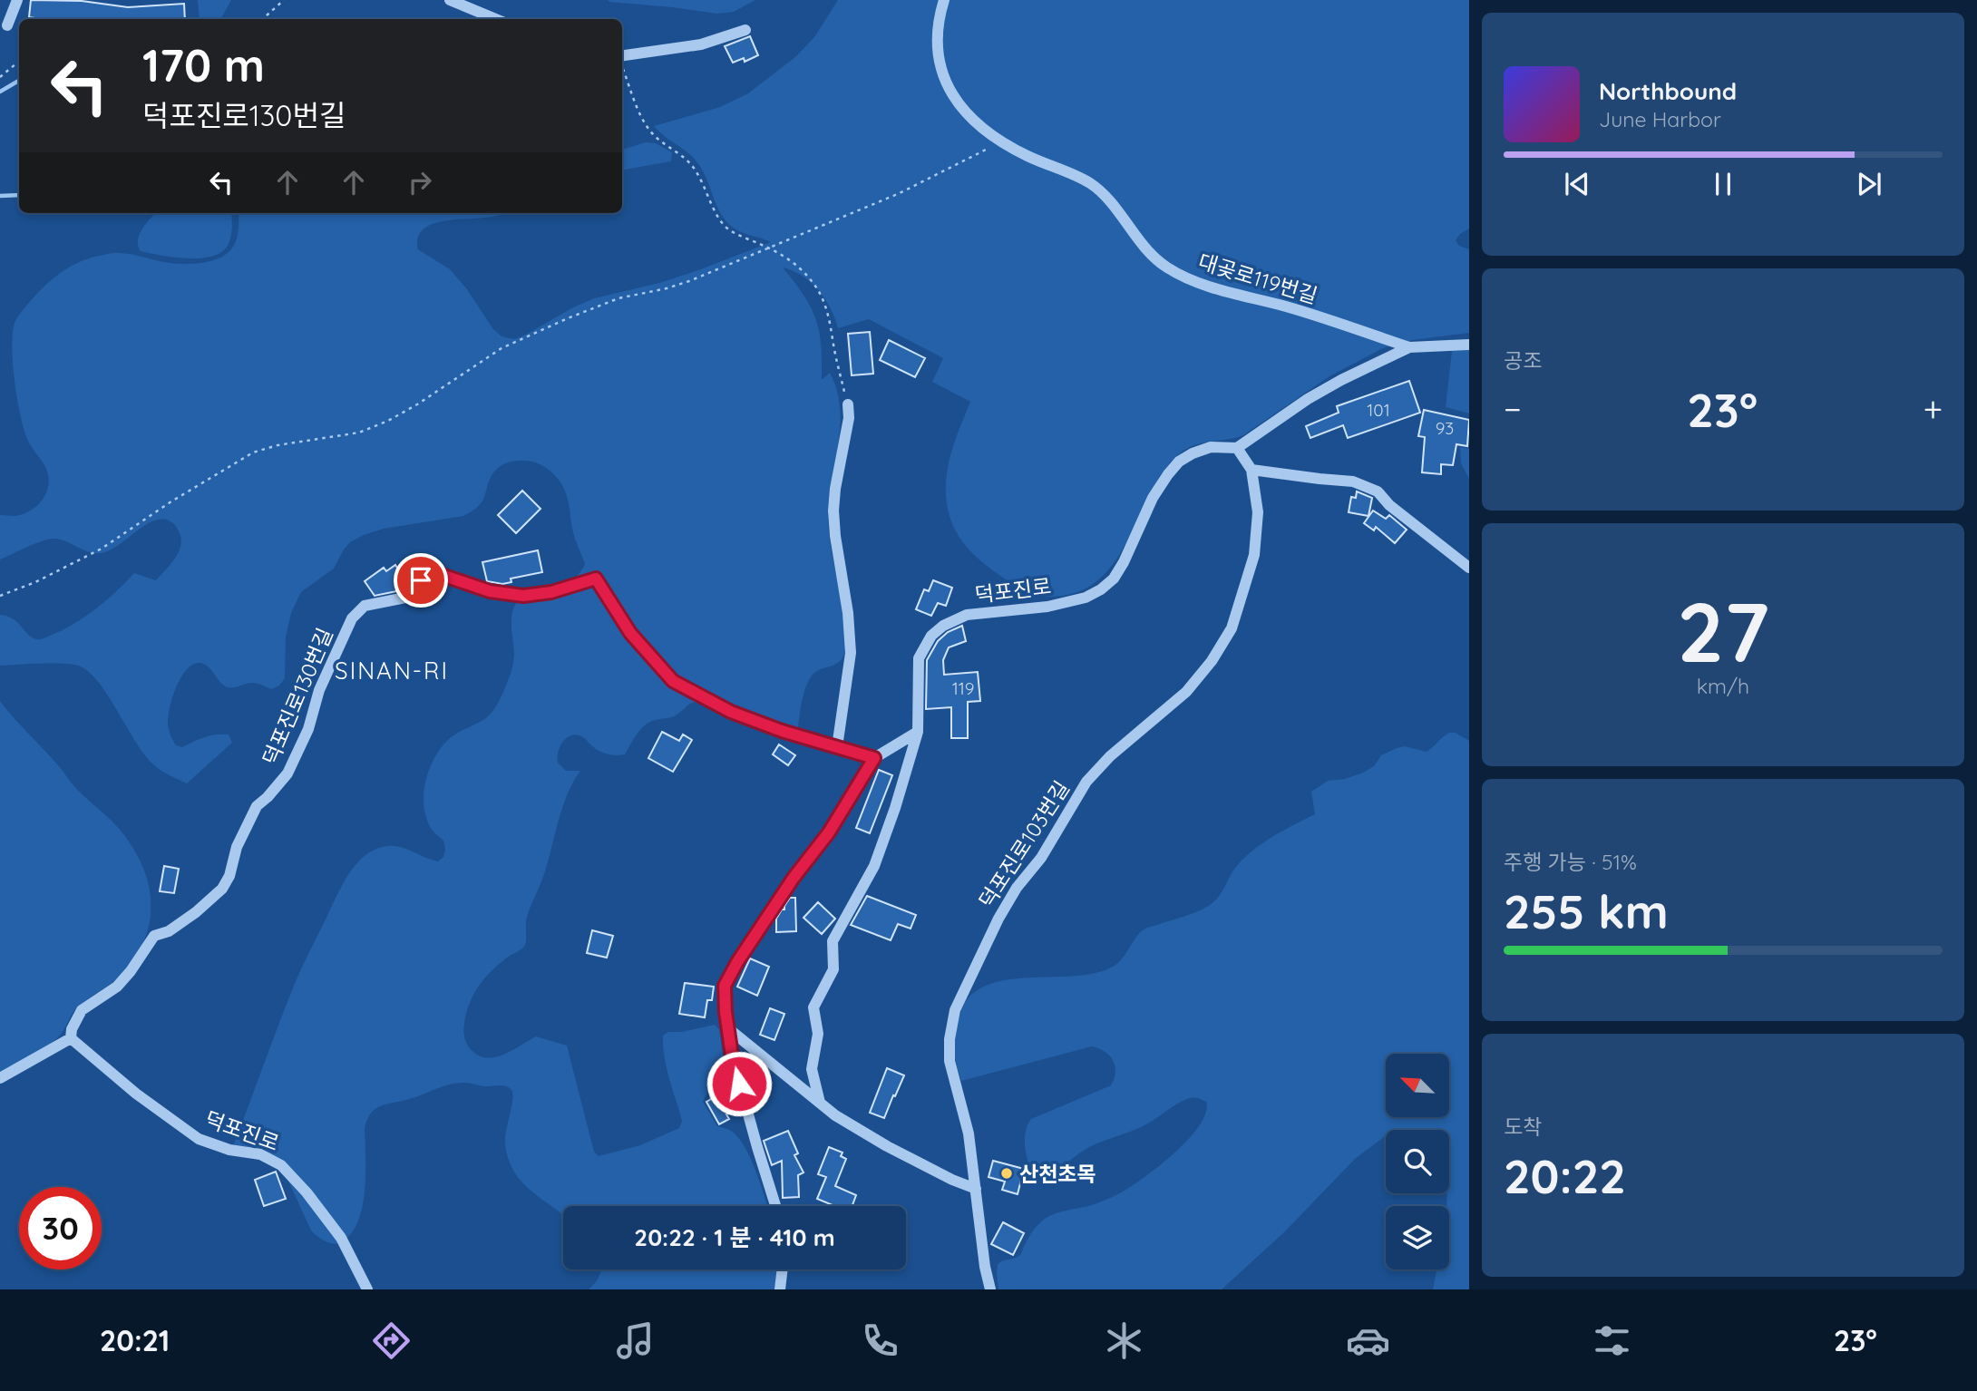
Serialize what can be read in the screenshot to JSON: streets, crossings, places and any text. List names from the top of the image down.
{
  "streets": {
    "street": [
      "대곶로119번길",
      "덕포진로",
      "덕포진로130번길",
      "덕포진로103번길"
    ]
  },
  "crossings": [
    ["덕포진로", "덕포진로130번길"],
    ["덕포진로", "덕포진로103번길"]
  ],
  "districts": ["SINAN-RI"],
  "places": ["산천초목"],
  "house_numbers": ["101", "93", "119"],
  "north": "top left",
  "page": {
    "turn": ["170 m", "덕포진로130번길"],
    "song": ["Northbound", "June Harbor"],
    "tile": [
      "공조",
      ["27", "km/h"],
      ["주행 가능 · 51%", "255 km"],
      ["도착", "20:22"]
    ],
    "heat": ["−", "23°", "+"],
    "limit": "30",
    "trip": "20:22 · 1 분 · 410 m",
    "tabs": ["20:21", "23°"]
  }
}
